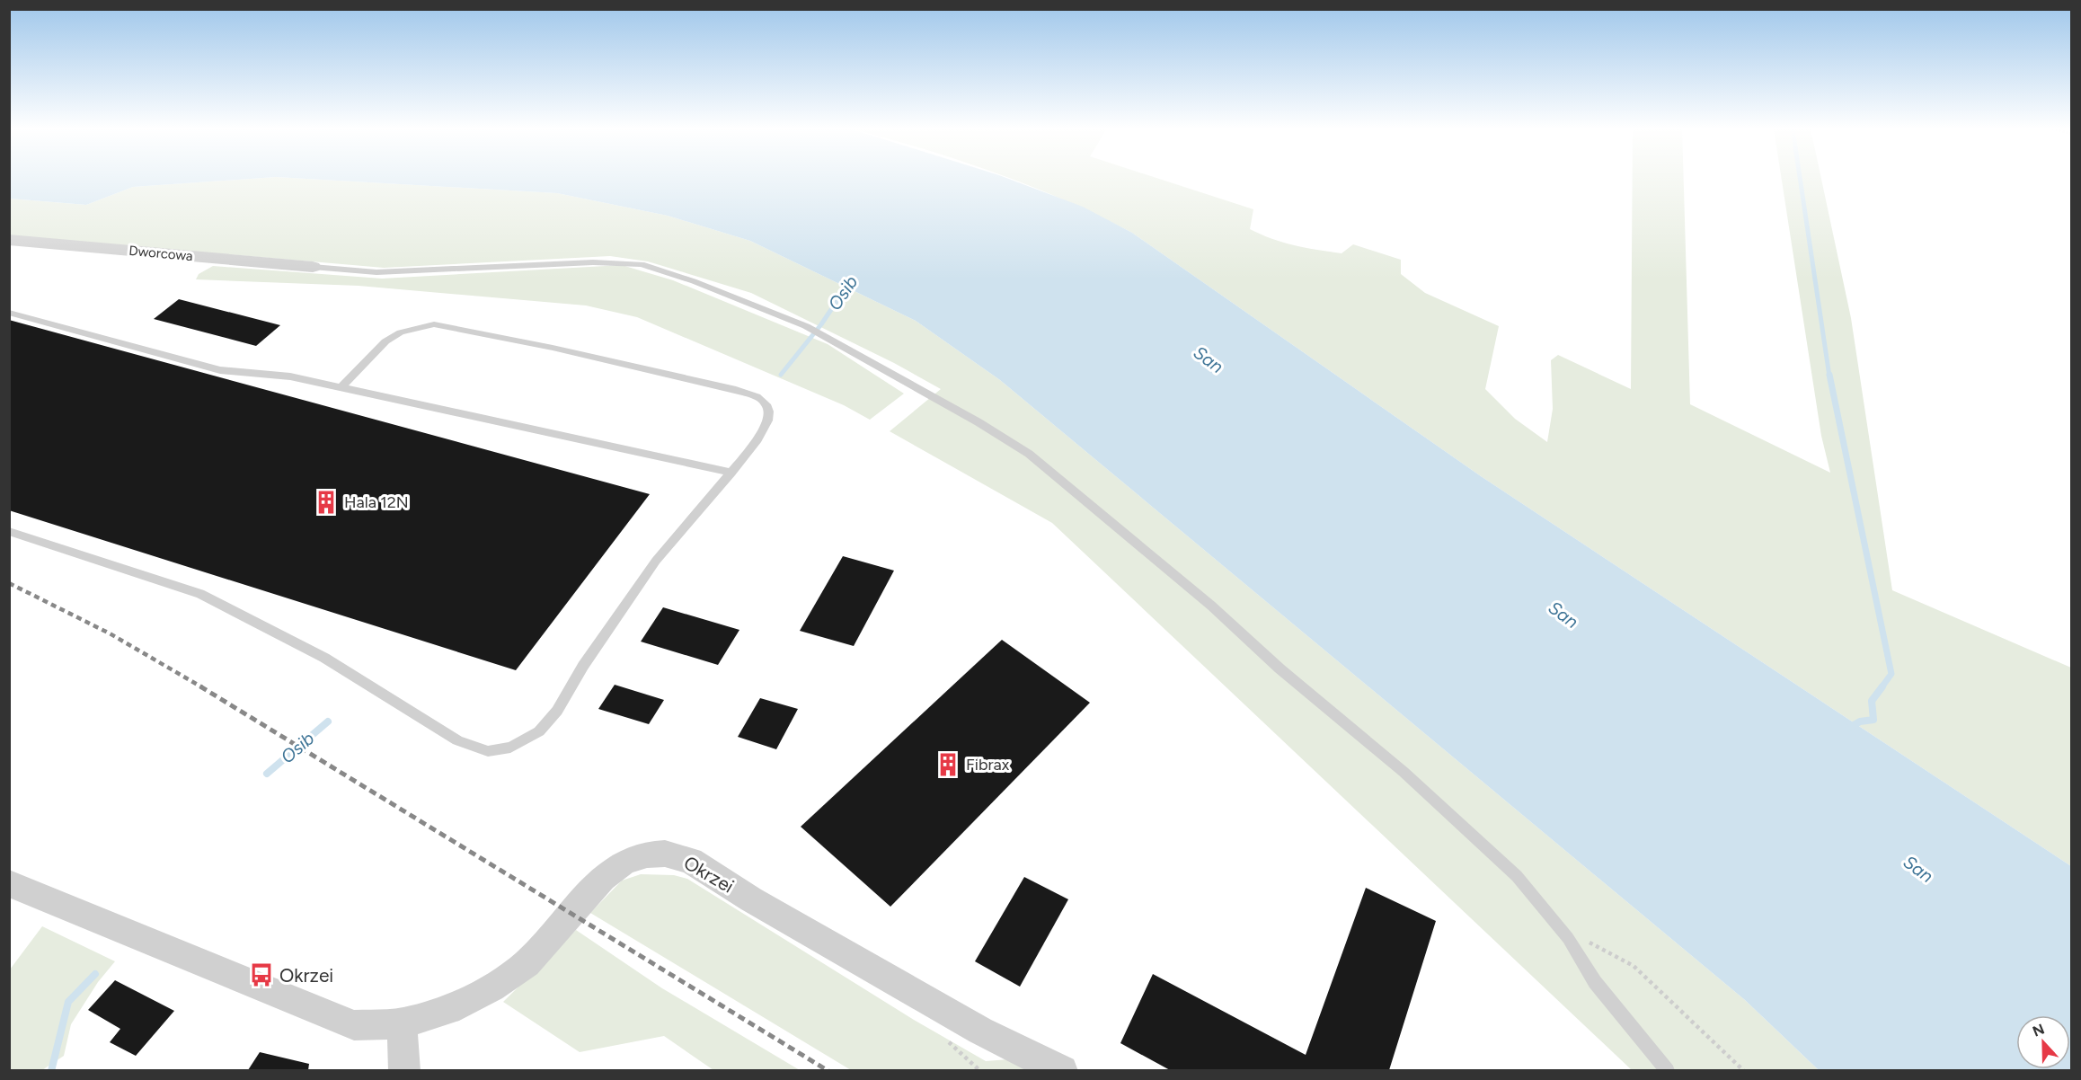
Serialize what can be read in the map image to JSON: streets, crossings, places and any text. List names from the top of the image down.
{
  "streets": {
    "street": ["Dworcowa", "Okrzei"]
  },
  "water": ["Osib", "San"],
  "places": {
    "building": ["Hala 12N", "Fibrax"],
    "bus stop": ["Okrzei"]
  },
  "north": "top"
}
